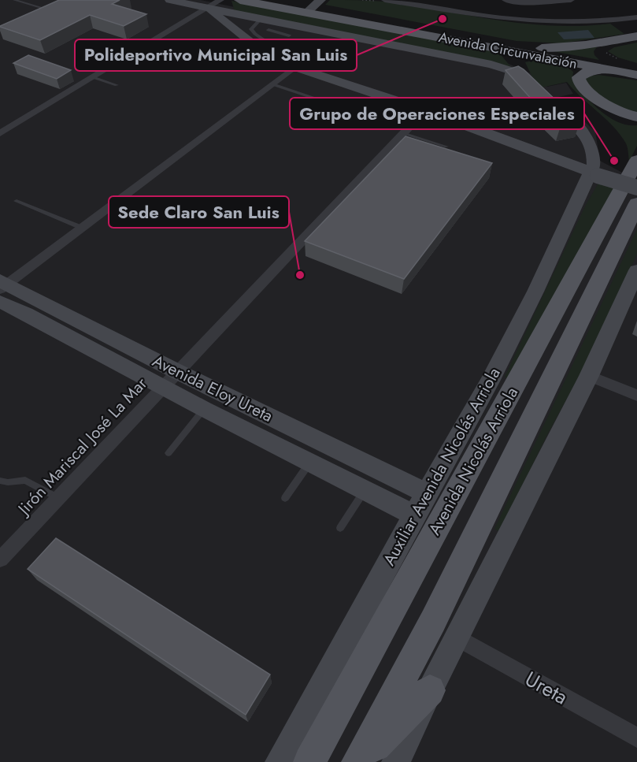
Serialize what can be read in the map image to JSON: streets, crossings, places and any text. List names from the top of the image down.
{
  "streets": {
    "main road": ["Avenida Circunvalación", "Avenida Nicolás Arriola"],
    "street": [
      "Avenida Eloy Ureta",
      "Jirón Mariscal José La Mar",
      "Auxiliar Avenida Nicolás Arriola",
      "Ureta"
    ]
  },
  "crossings": [
    ["Avenida Eloy Ureta", "Jirón Mariscal José La Mar"],
    ["Avenida Eloy Ureta", "Auxiliar Avenida Nicolás Arriola"]
  ],
  "places": ["Polideportivo Municipal San Luis", "Grupo de Operaciones Especiales", "Sede Claro San Luis"]
}
